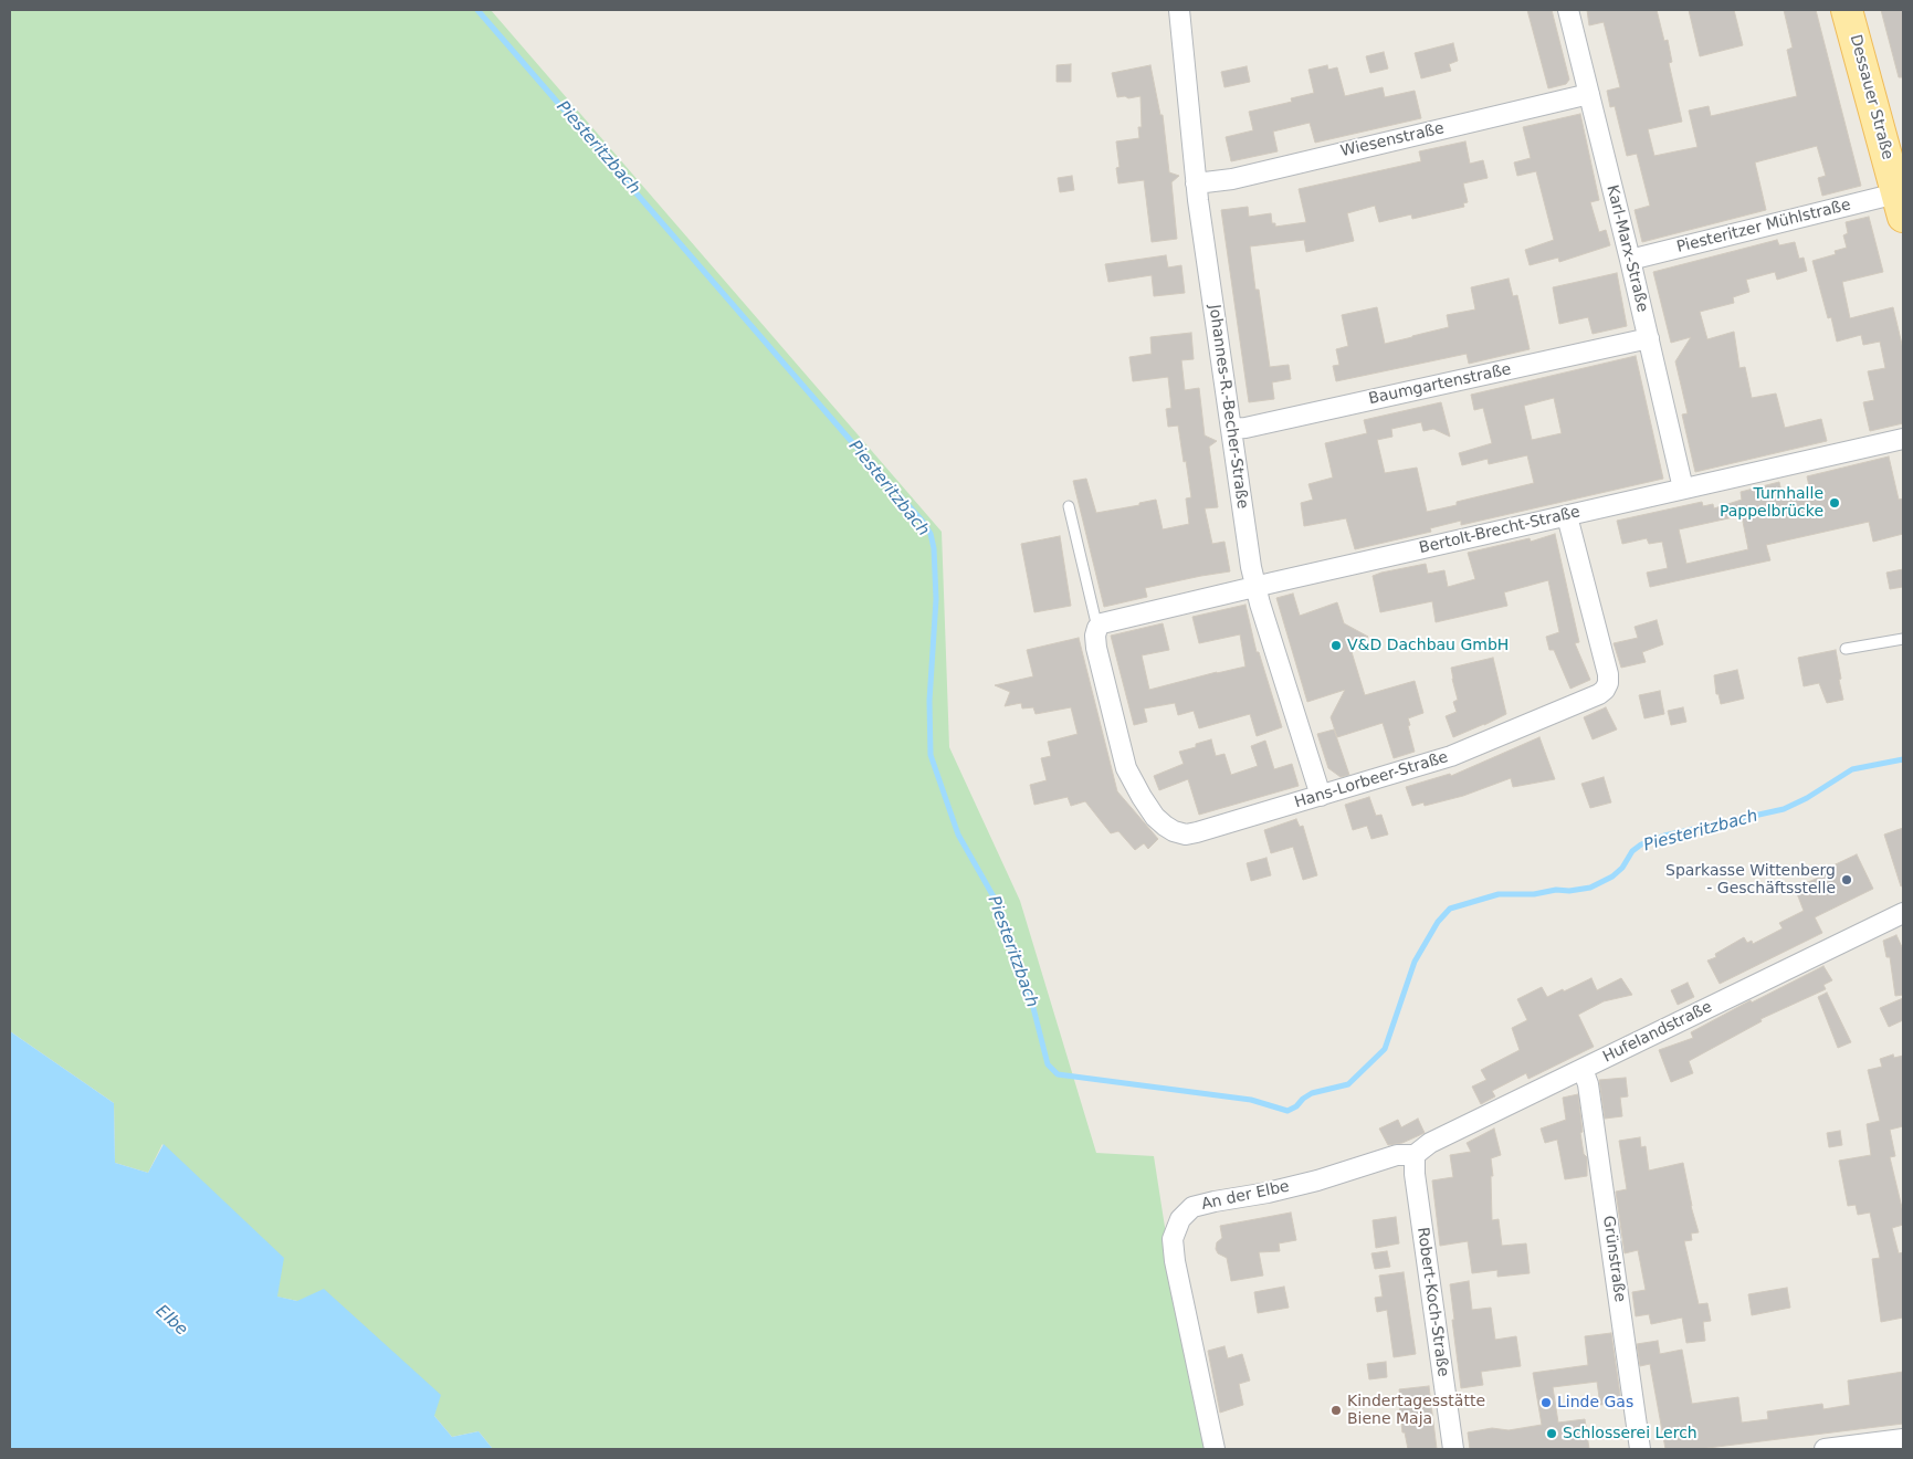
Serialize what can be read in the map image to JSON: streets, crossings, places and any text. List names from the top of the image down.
{
  "streets": {
    "main road": ["Dessauer Straße"],
    "street": [
      "Wiesenstraße",
      "Piesteritzer Mühlstraße",
      "Karl-Marx-Straße",
      "Baumgartenstraße",
      "Johannes-R.-Becher-Straße",
      "Bertolt-Brecht-Straße",
      "Hans-Lorbeer-Straße",
      "Hufelandstraße",
      "An der Elbe",
      "Grünstraße",
      "Robert-Koch-Straße"
    ]
  },
  "crossings": [
    ["Dessauer Straße", "Piesteritzer Mühlstraße"],
    ["Wiesenstraße", "Karl-Marx-Straße"],
    ["Wiesenstraße", "Johannes-R.-Becher-Straße"],
    ["Piesteritzer Mühlstraße", "Karl-Marx-Straße"],
    ["Karl-Marx-Straße", "Baumgartenstraße"],
    ["Karl-Marx-Straße", "Bertolt-Brecht-Straße"],
    ["Baumgartenstraße", "Johannes-R.-Becher-Straße"],
    ["Johannes-R.-Becher-Straße", "Bertolt-Brecht-Straße"],
    ["Johannes-R.-Becher-Straße", "Hans-Lorbeer-Straße"],
    ["Bertolt-Brecht-Straße", "Hans-Lorbeer-Straße"],
    ["Hufelandstraße", "An der Elbe"],
    ["Hufelandstraße", "Grünstraße"],
    ["Hufelandstraße", "Robert-Koch-Straße"],
    ["An der Elbe", "Robert-Koch-Straße"]
  ],
  "water": ["Piesteritzbach", "Elbe"],
  "places": [
    "Turnhalle Pappelbrücke",
    "V&D Dachbau GmbH",
    "Sparkasse Wittenberg - Geschäftsstelle",
    "Linde Gas",
    "Kindertagesstätte Biene Maja",
    "Schlosserei Lerch"
  ]
}
